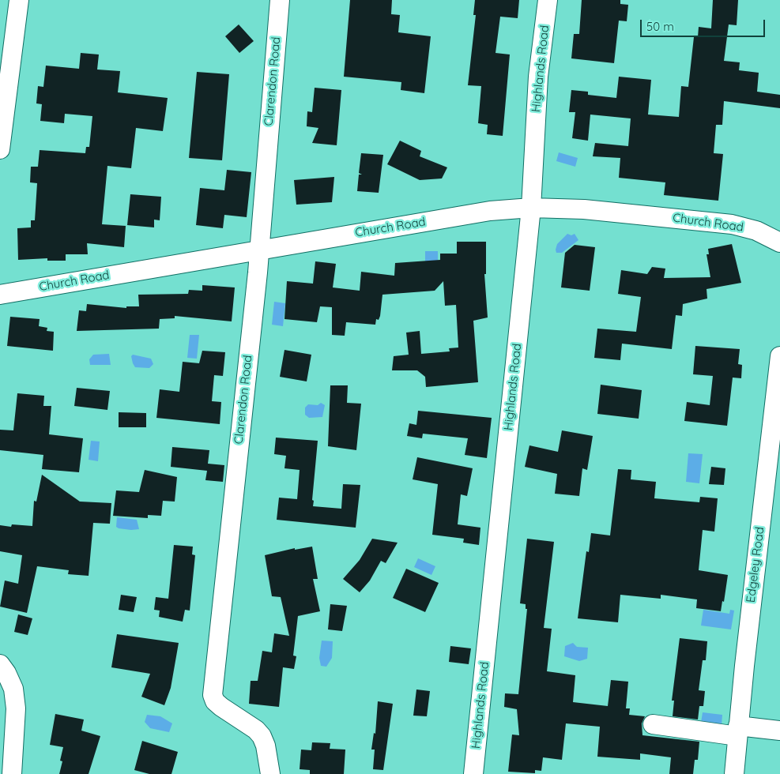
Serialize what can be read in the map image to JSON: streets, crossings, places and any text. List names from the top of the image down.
{
  "streets": {
    "street": [
      "Highlands Road",
      "Clarendon Road",
      "Church Road",
      "Edgeley Road"
    ]
  },
  "crossings": [
    ["Highlands Road", "Church Road"],
    ["Clarendon Road", "Church Road"]
  ],
  "scale_bar": "50 m"
}
